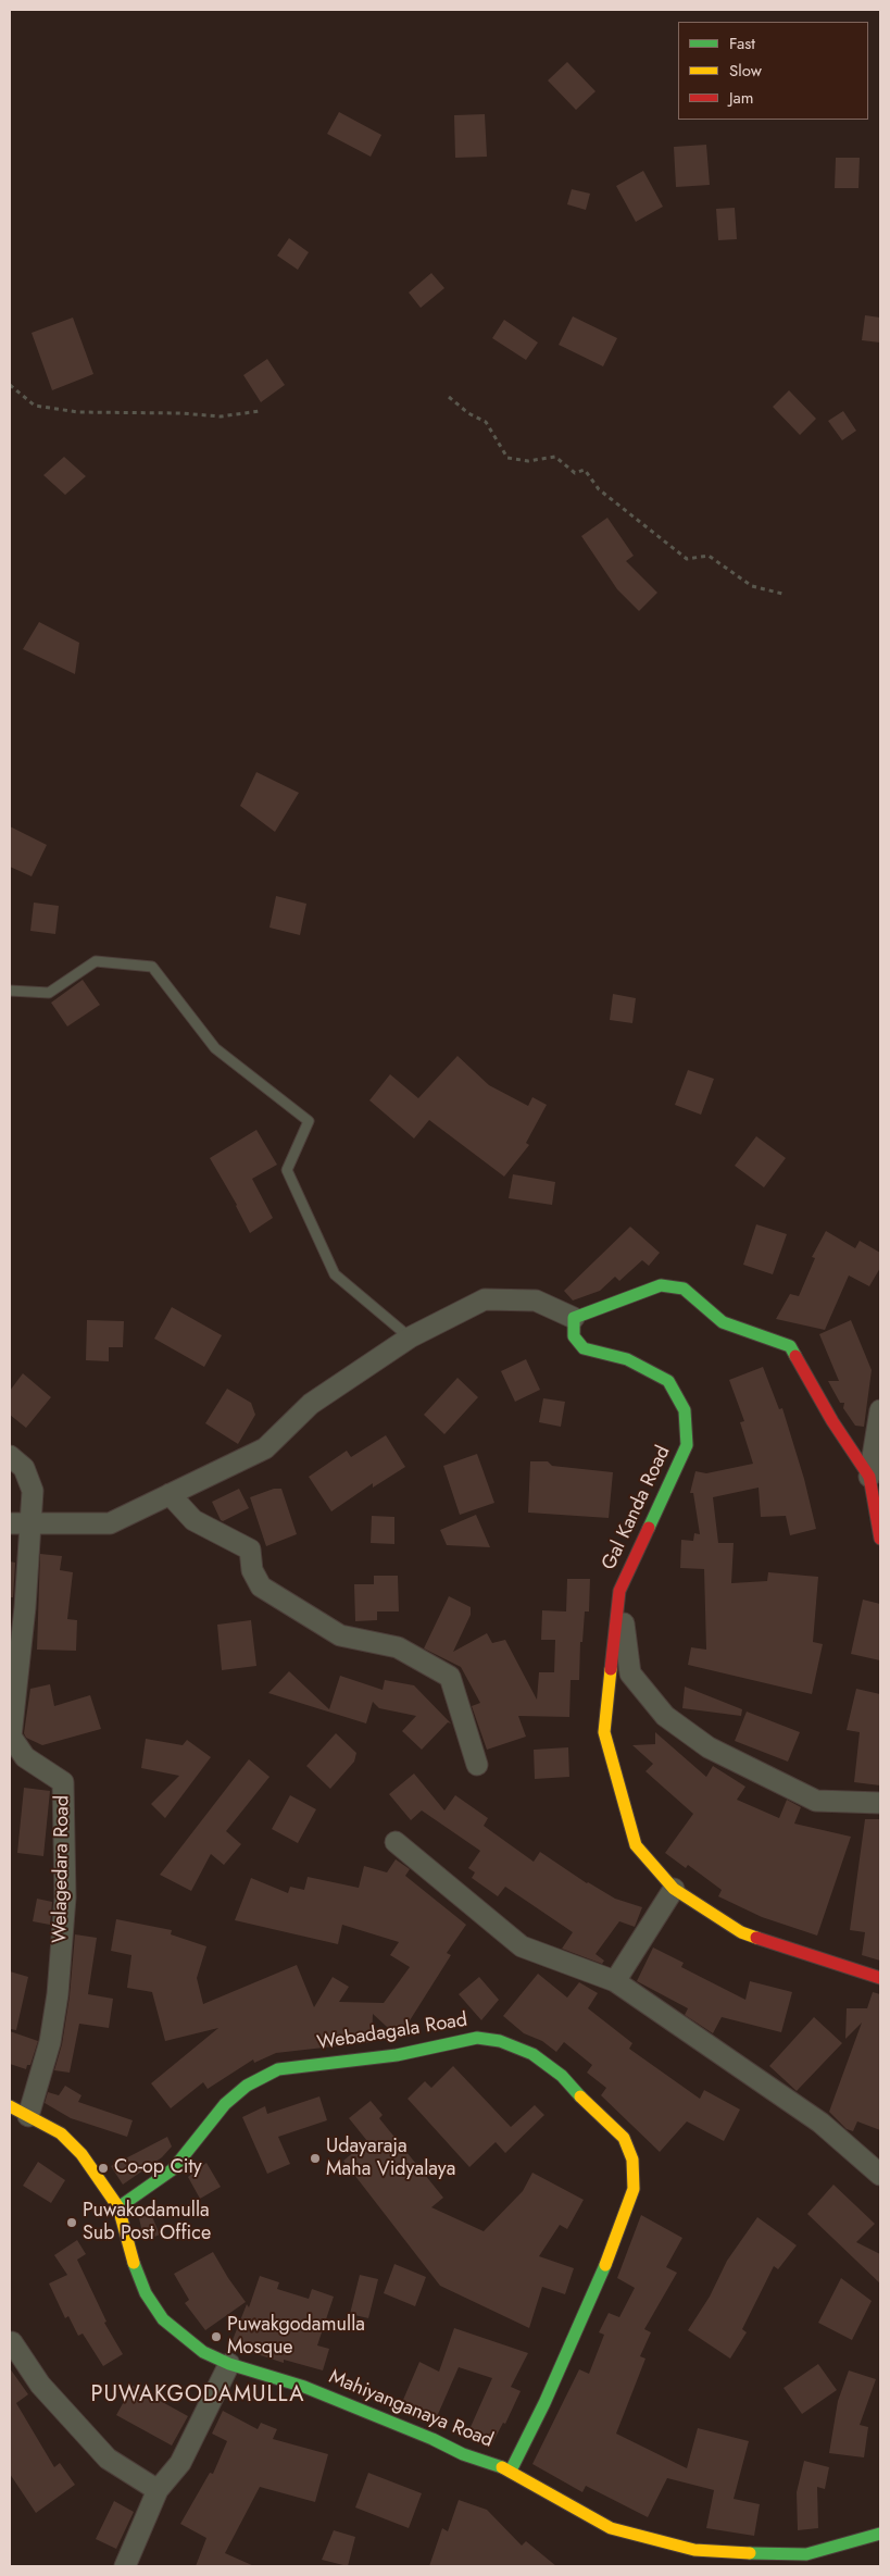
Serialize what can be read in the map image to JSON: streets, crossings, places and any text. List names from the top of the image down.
{
  "streets": {
    "street": [
      "Gal Kanda Road",
      "Welagedara Road",
      "Webadagala Road",
      "Mahiyanganaya Road"
    ]
  },
  "crossings": [
    ["Welagedara Road", "Mahiyanganaya Road"],
    ["Webadagala Road", "Mahiyanganaya Road"]
  ],
  "districts": ["PUWAKGODAMULLA"],
  "places": [
    "Udayaraja Maha Vidyalaya",
    "Co-op City",
    "Puwakodamulla Sub Post Office",
    "Puwakgodamulla Mosque"
  ],
  "legend": ["Fast", "Slow", "Jam"]
}
